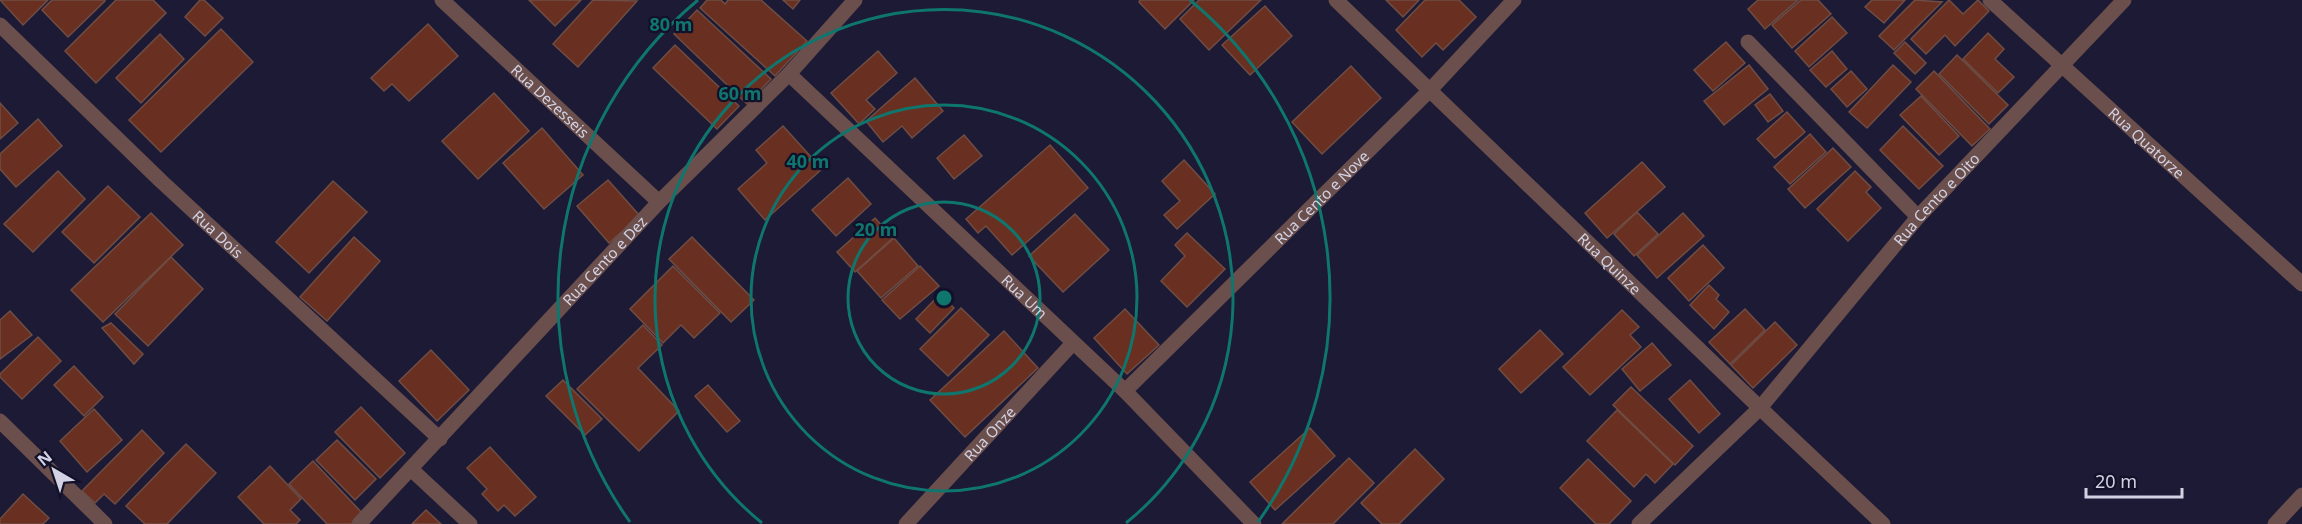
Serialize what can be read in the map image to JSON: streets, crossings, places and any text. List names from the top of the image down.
{
  "streets": {
    "street": [
      "Rua Dezesseis",
      "Rua Quatorze",
      "Rua Cento e Nove",
      "Rua Cento e Oito",
      "Rua Dois",
      "Rua Cento e Dez",
      "Rua Quinze",
      "Rua Um",
      "Rua Onze"
    ]
  },
  "crossings": [
    ["Rua Dezesseis", "Rua Cento e Dez"],
    ["Rua Quatorze", "Rua Cento e Oito"],
    ["Rua Cento e Nove", "Rua Quinze"],
    ["Rua Cento e Nove", "Rua Um"],
    ["Rua Cento e Oito", "Rua Quinze"],
    ["Rua Dois", "Rua Cento e Dez"],
    ["Rua Cento e Dez", "Rua Um"],
    ["Rua Um", "Rua Onze"]
  ],
  "scale_bar": "20 m",
  "north": "top left",
  "rings": [
    "80 m",
    "60 m",
    "40 m",
    "20 m"
  ]
}
